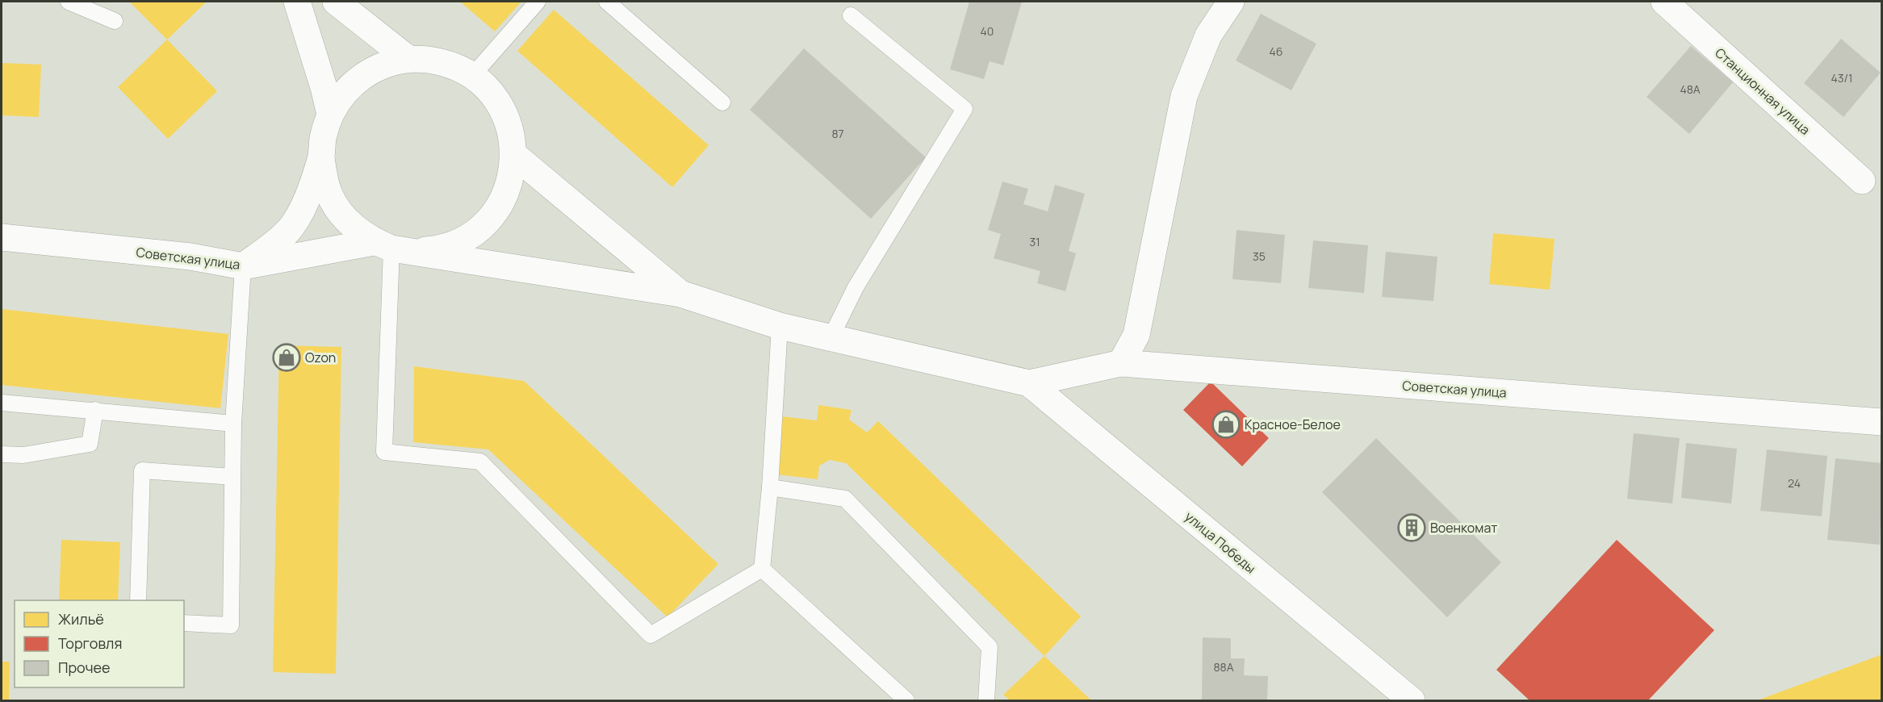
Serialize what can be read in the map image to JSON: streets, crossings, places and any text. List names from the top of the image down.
{
  "streets": {
    "street": ["Станционная улица", "Советская улица", "улица Победы"]
  },
  "crossings": [
    ["Советская улица", "улица Победы"]
  ],
  "places": {
    "shop": ["Ozon", "Красное-Белое"],
    "building": ["Военкомат"]
  },
  "house_numbers": [
    "40",
    "46",
    "43/1",
    "48А",
    "87",
    "31",
    "35",
    "24",
    "88А"
  ],
  "legend": ["Жильё", "Торговля", "Прочее"]
}
